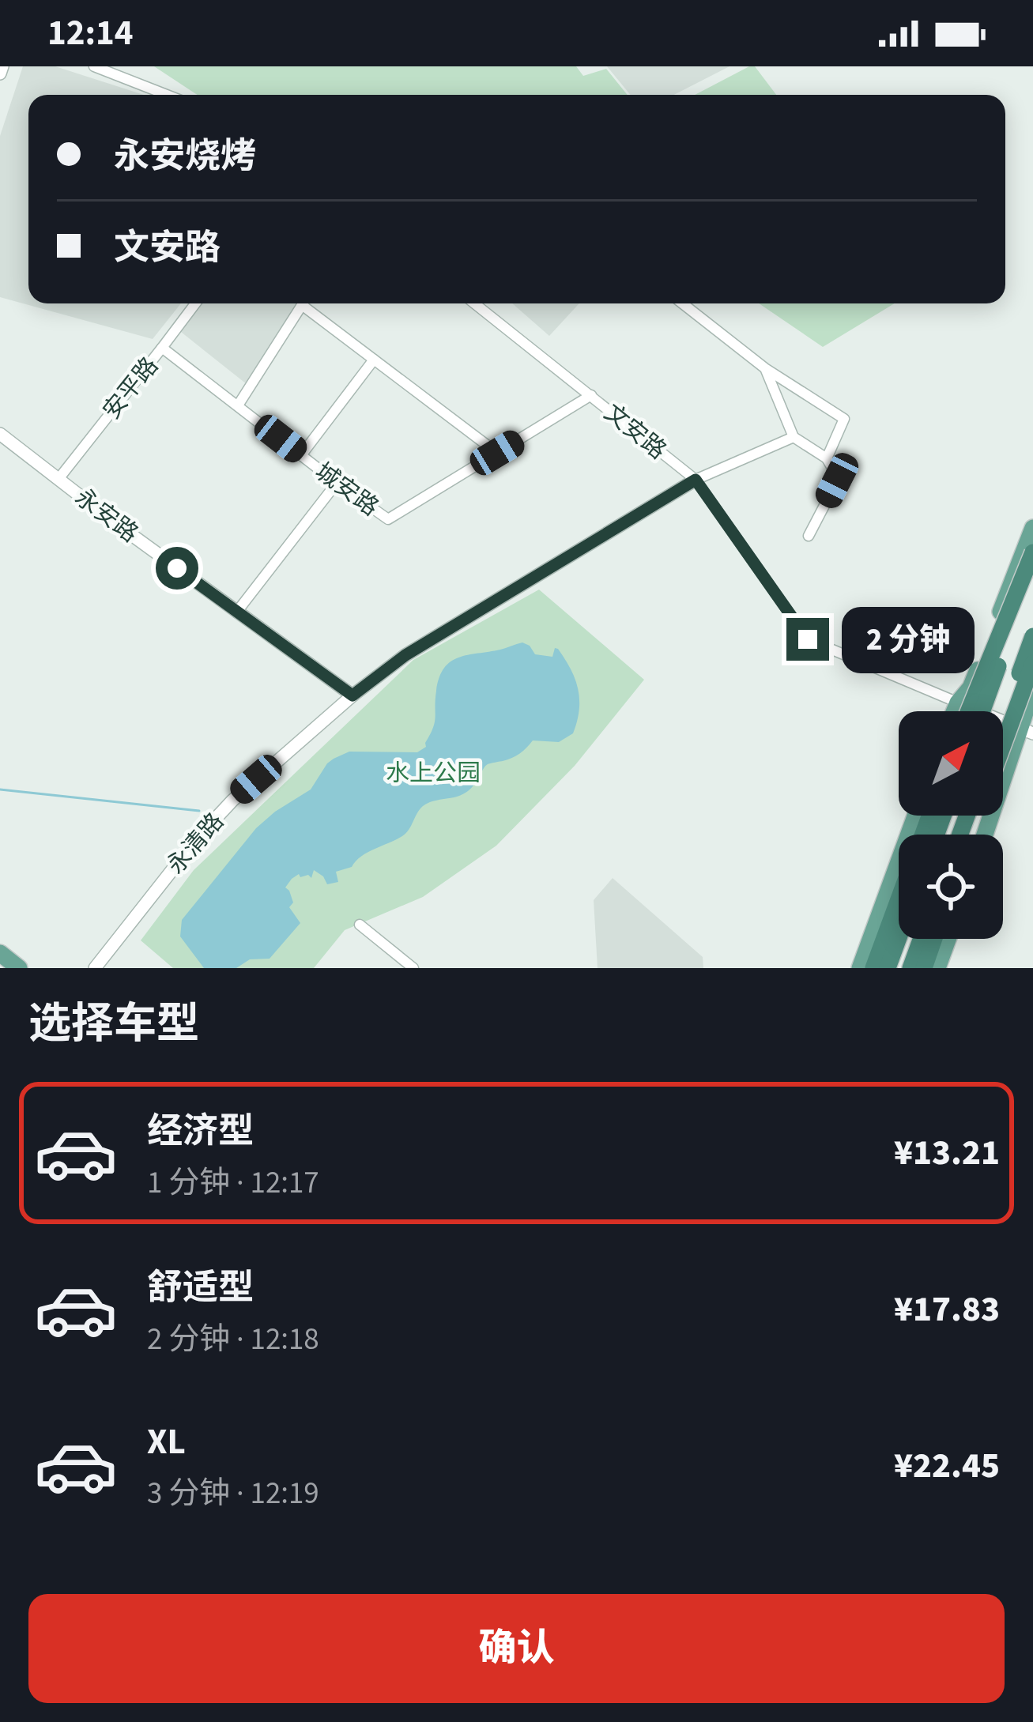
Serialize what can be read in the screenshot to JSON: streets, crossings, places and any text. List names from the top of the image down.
{
  "streets": {
    "street": [
      "安平路",
      "文安路",
      "城安路",
      "永安路",
      "永清路"
    ]
  },
  "crossings": [
    ["安平路", "城安路"],
    ["安平路", "永安路"],
    ["文安路", "城安路"],
    ["文安路", "永清路"],
    ["永安路", "永清路"]
  ],
  "parks": ["水上公园"],
  "north": "top right",
  "page": {
    "status": "12:14",
    "banner": ["永安烧烤", "文安路"],
    "bubble": "2 分钟",
    "heading": "选择车型",
    "list": [
      {
        "name": "经济型",
        "note": "1 分钟 · 12:17",
        "value": "¥13.21"
      },
      {
        "name": "舒适型",
        "note": "2 分钟 · 12:18",
        "value": "¥17.83"
      },
      {
        "name": "XL",
        "note": "3 分钟 · 12:19",
        "value": "¥22.45"
      }
    ],
    "buttons": "确认"
  }
}
